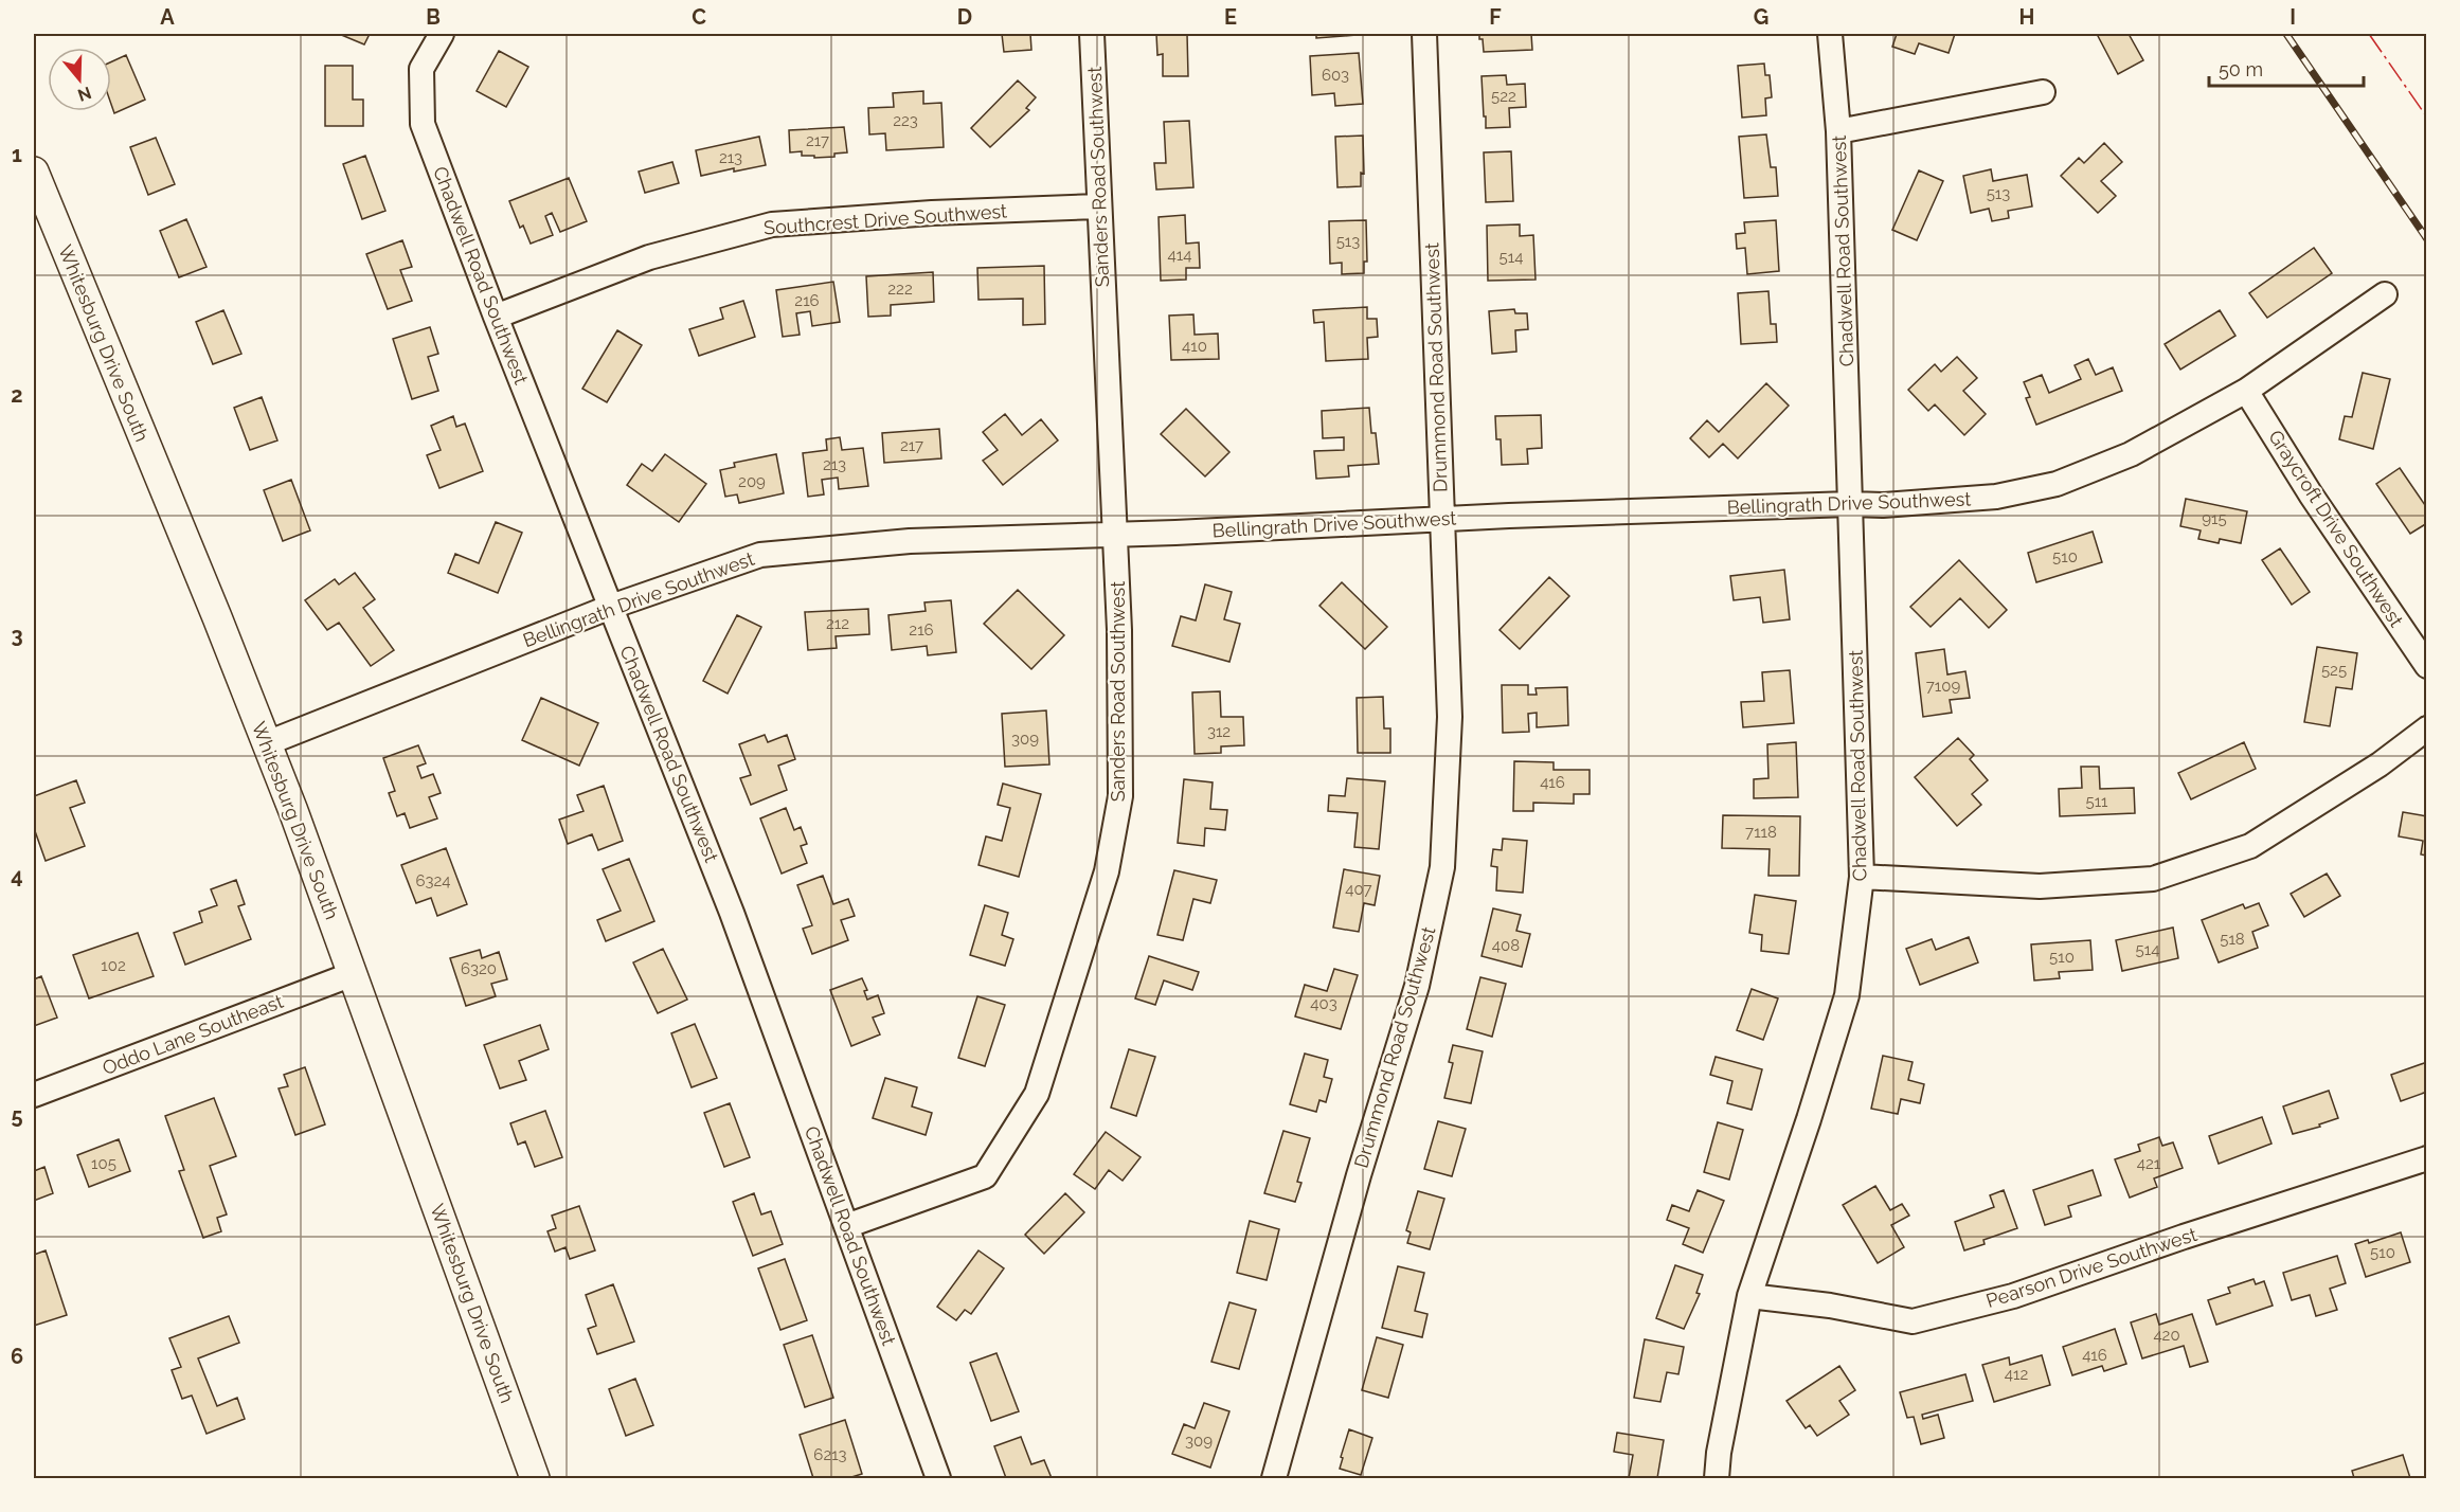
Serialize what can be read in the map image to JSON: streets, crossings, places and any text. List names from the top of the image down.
{
  "streets": {
    "main road": ["Whitesburg Drive South"],
    "street": [
      "Sanders Road Southwest",
      "Southcrest Drive Southwest",
      "Chadwell Road Southwest",
      "Drummond Road Southwest",
      "Bellingrath Drive Southwest",
      "Graycroft Drive Southwest",
      "Oddo Lane Southeast",
      "Pearson Drive Southwest"
    ]
  },
  "crossings": [
    ["Sanders Road Southwest", "Southcrest Drive Southwest"],
    ["Sanders Road Southwest", "Chadwell Road Southwest"],
    ["Sanders Road Southwest", "Bellingrath Drive Southwest"],
    ["Southcrest Drive Southwest", "Chadwell Road Southwest"],
    ["Chadwell Road Southwest", "Bellingrath Drive Southwest"],
    ["Chadwell Road Southwest", "Pearson Drive Southwest"],
    ["Whitesburg Drive South", "Bellingrath Drive Southwest"],
    ["Whitesburg Drive South", "Oddo Lane Southeast"],
    ["Drummond Road Southwest", "Bellingrath Drive Southwest"],
    ["Bellingrath Drive Southwest", "Graycroft Drive Southwest"]
  ],
  "house_numbers": [
    "603",
    "522",
    "223",
    "217",
    "213",
    "513",
    "513",
    "414",
    "514",
    "222",
    "216",
    "410",
    "217",
    "213",
    "209",
    "915",
    "510",
    "212",
    "216",
    "525",
    "7109",
    "312",
    "309",
    "416",
    "511",
    "7118",
    "6324",
    "407",
    "518",
    "408",
    "514",
    "510",
    "102",
    "6320",
    "403",
    "105",
    "421",
    "510",
    "420",
    "416",
    "412",
    "309",
    "6213"
  ],
  "scale_bar": "50 m",
  "north": "bottom",
  "grid": {
    "columns": [
      "A",
      "B",
      "C",
      "D",
      "E",
      "F",
      "G",
      "H",
      "I"
    ],
    "rows": [
      "1",
      "2",
      "3",
      "4",
      "5",
      "6"
    ]
  }
}
